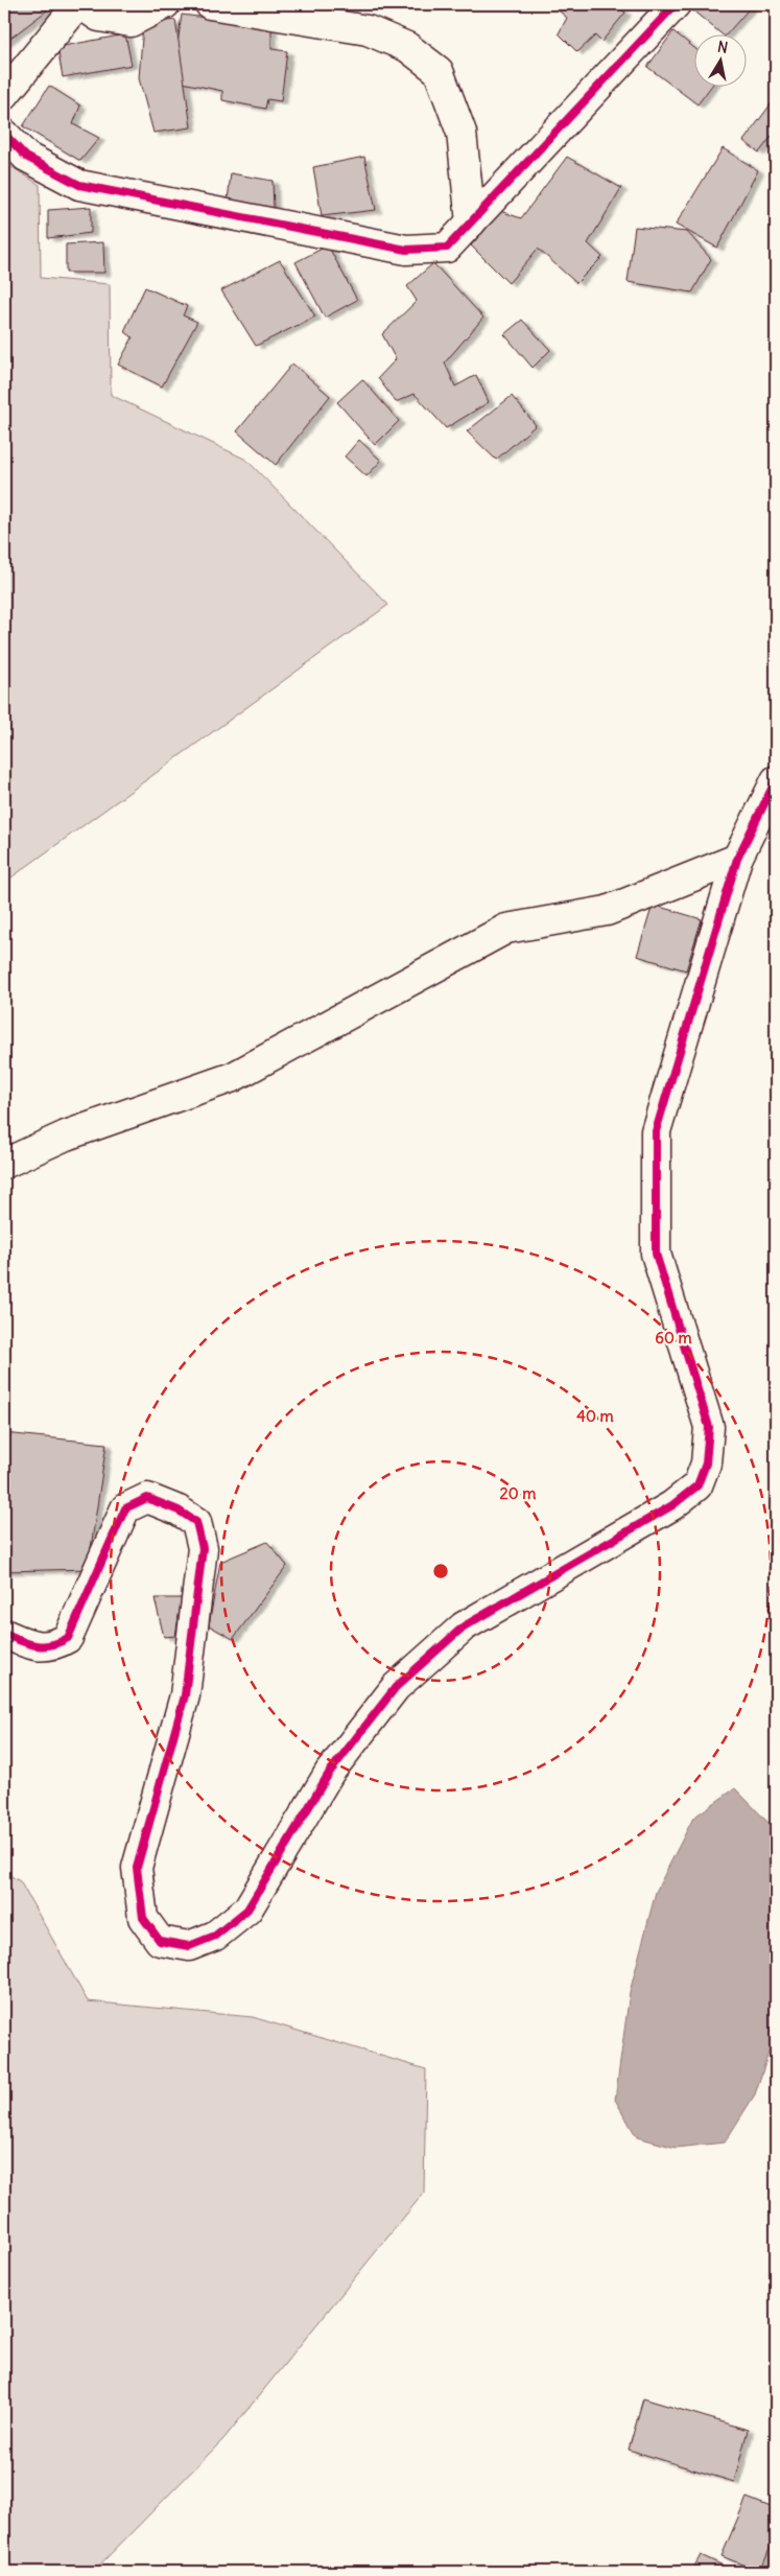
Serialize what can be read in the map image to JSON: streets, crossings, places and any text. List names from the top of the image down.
{
  "north": "top",
  "rings": ["60 m", "40 m", "20 m"]
}
